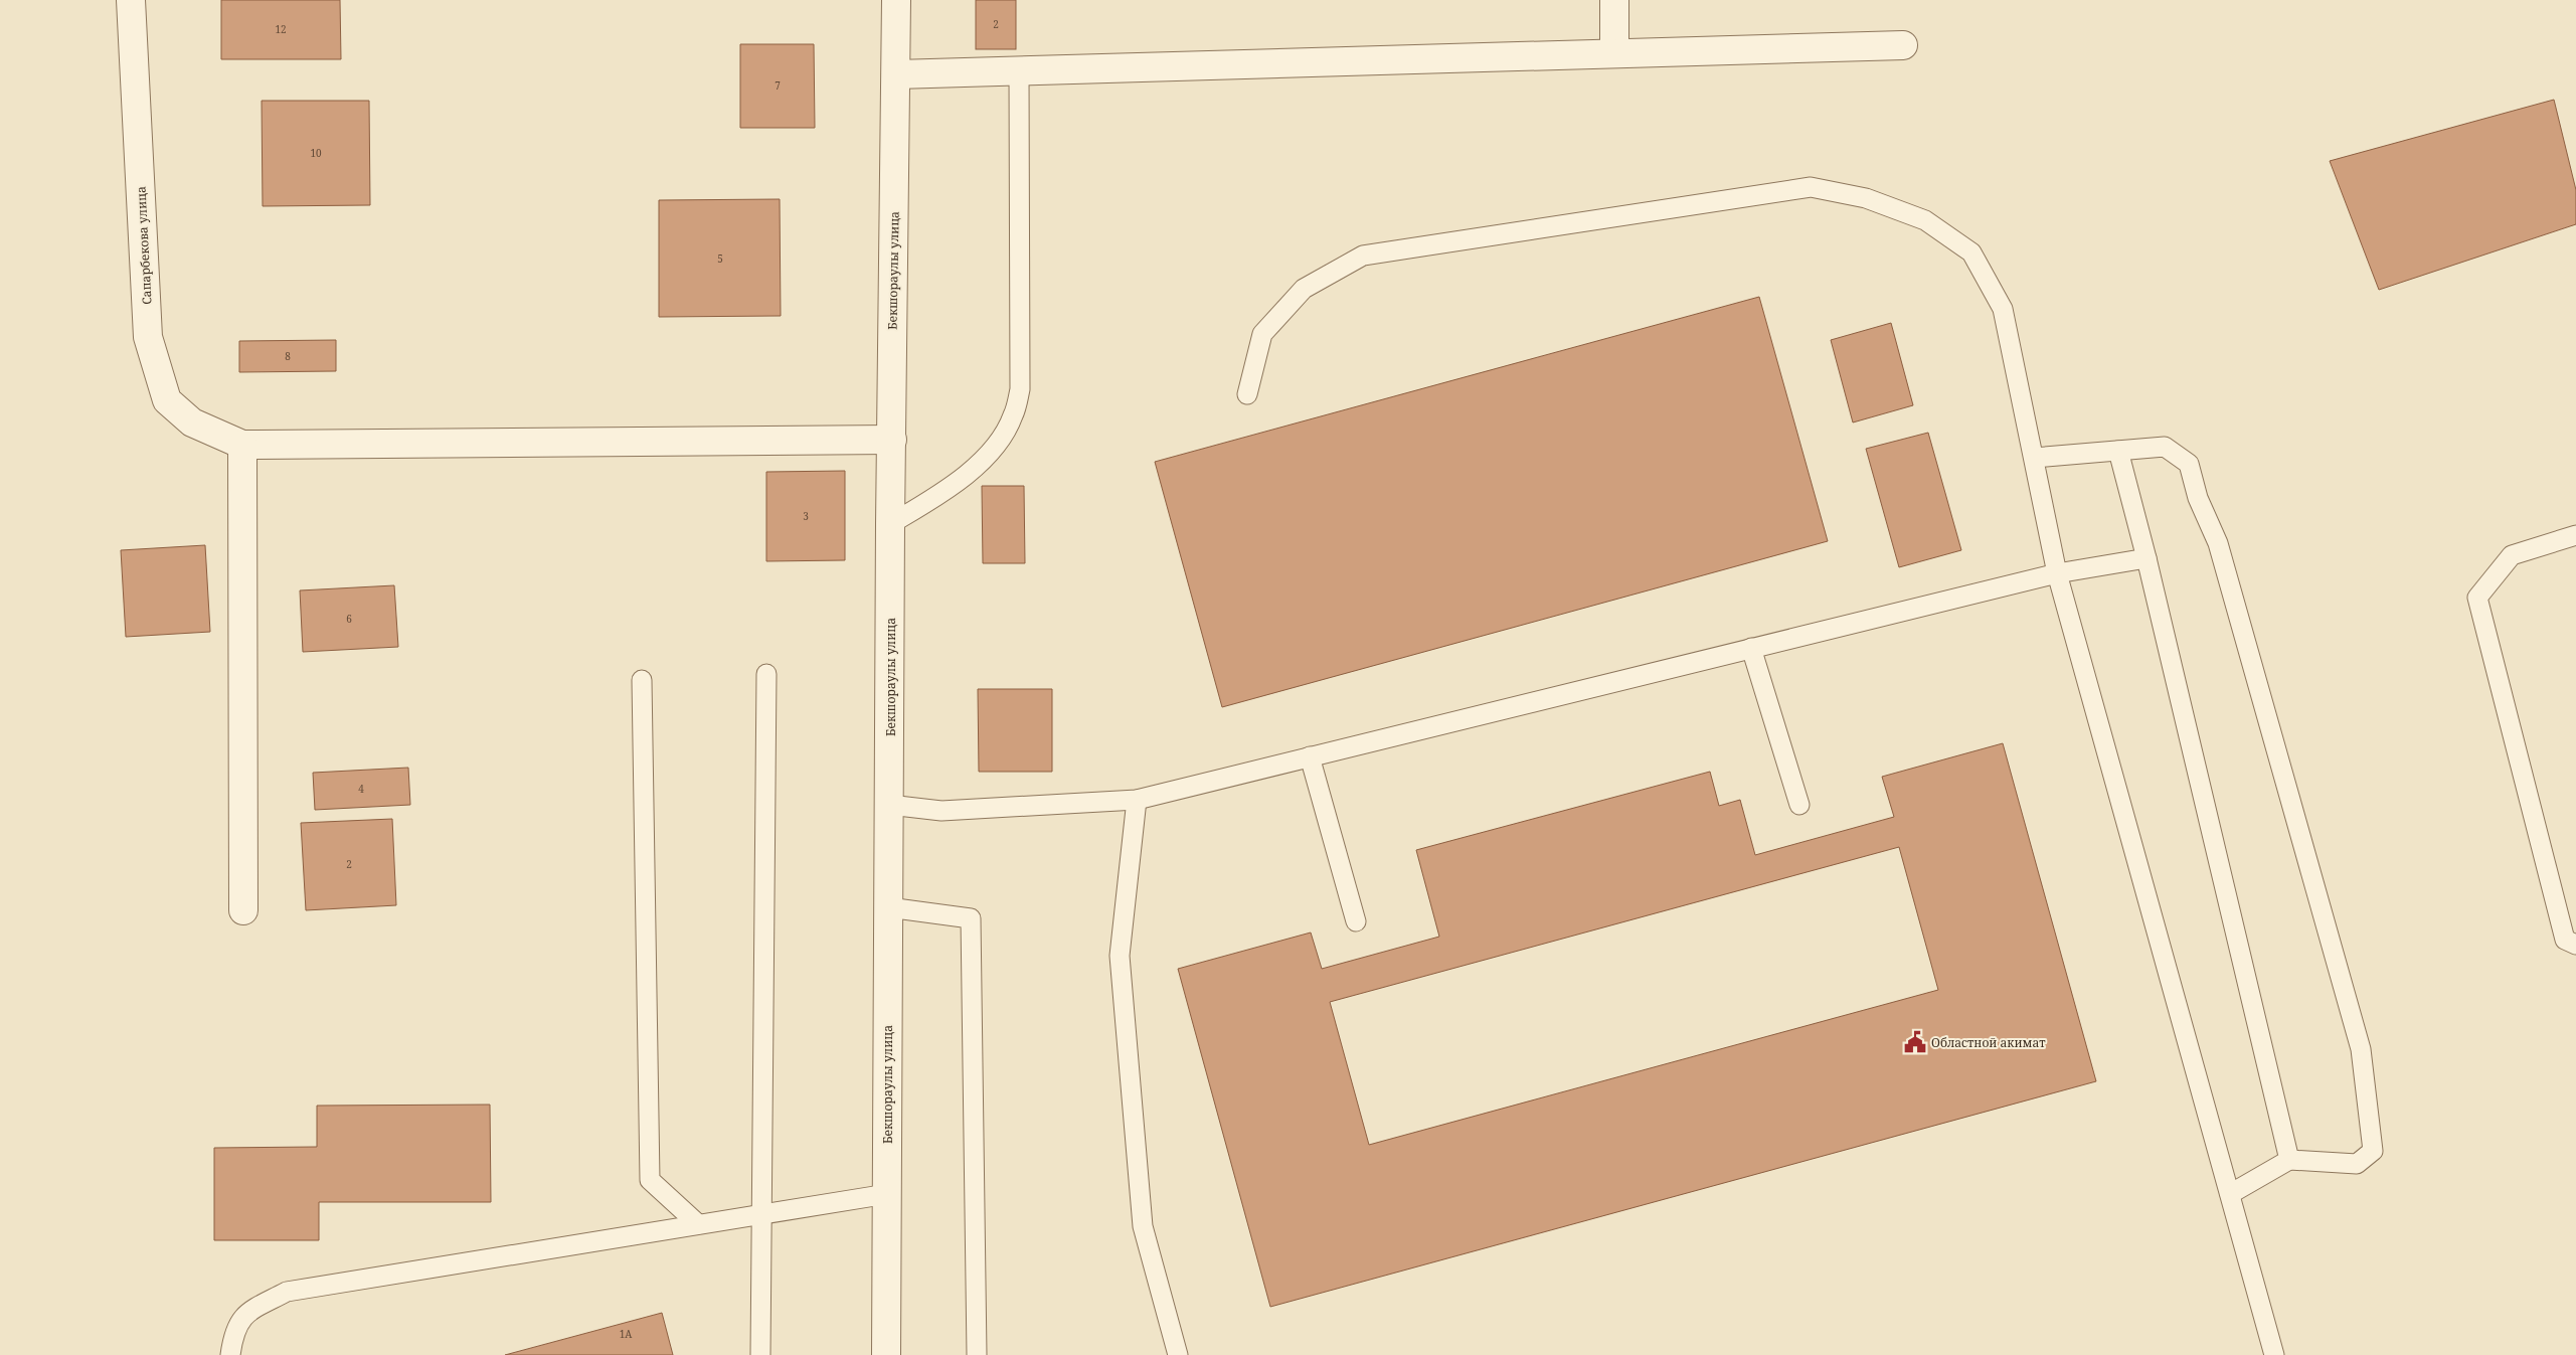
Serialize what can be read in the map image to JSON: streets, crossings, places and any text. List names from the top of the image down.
{
  "streets": {
    "street": ["Сапарбекова улица", "Бекшораулы улица"]
  },
  "places": {
    "public building": ["Областной акимат"]
  },
  "house_numbers": [
    "2",
    "12",
    "7",
    "10",
    "5",
    "8",
    "3",
    "6",
    "4",
    "2",
    "1А"
  ]
}
